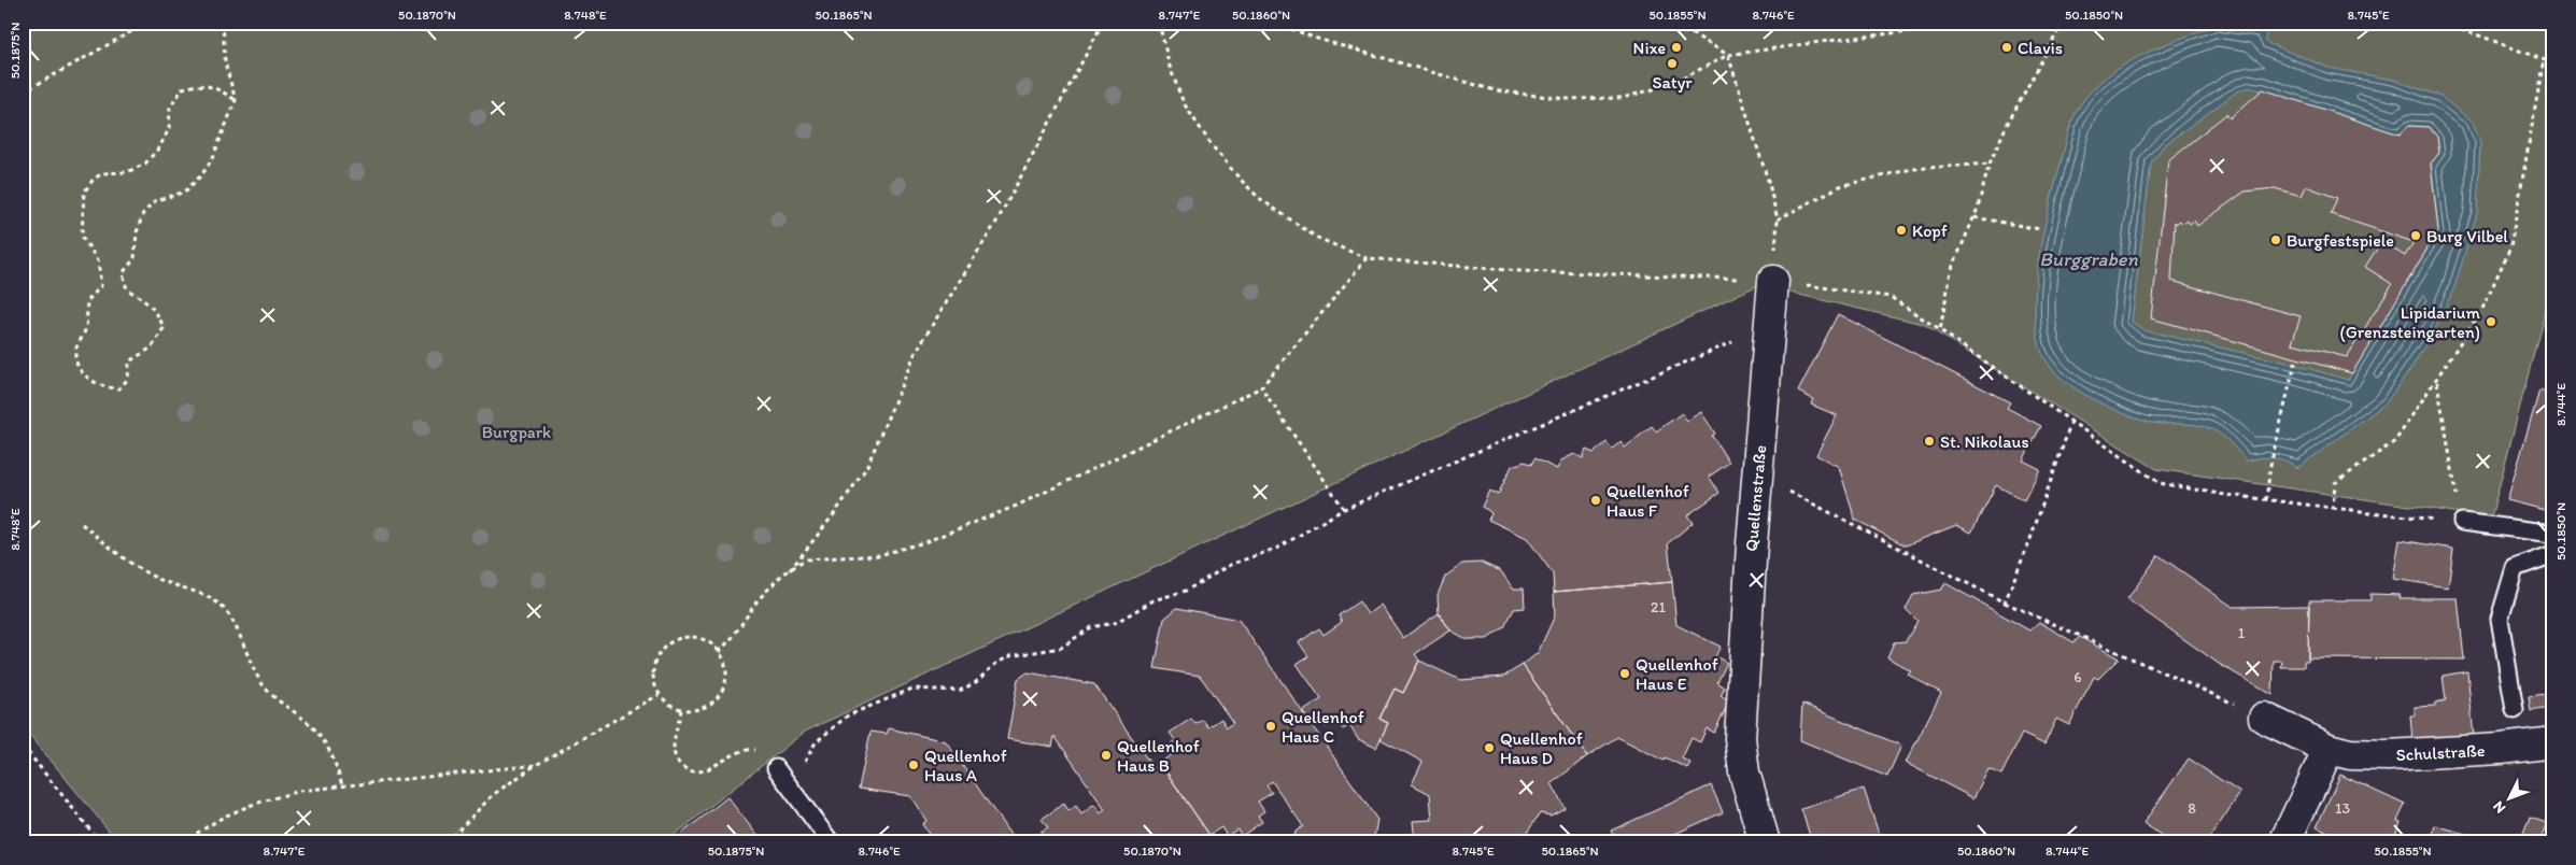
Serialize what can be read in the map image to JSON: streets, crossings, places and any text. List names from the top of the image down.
{
  "streets": {
    "street": ["Quellenstraße", "Schulstraße"]
  },
  "water": ["Burggraben"],
  "parks": ["Burgpark"],
  "places": [
    "Nixe",
    "Clavis",
    "Satyr",
    "Kopf",
    "Burg Vilbel",
    "Burgfestspiele",
    "Lipidarium (Grenzsteingarten)",
    "St. Nikolaus",
    "Quellenhof Haus F",
    "Quellenhof Haus E",
    "Quellenhof Haus C",
    "Quellenhof Haus D",
    "Quellenhof Haus B",
    "Quellenhof Haus A"
  ],
  "house_numbers": [
    "21",
    "1",
    "6",
    "8",
    "13"
  ],
  "north": "bottom left",
  "coordinates": [
    "50.1870°N",
    "8.748°E",
    "50.1865°N",
    "8.747°E",
    "50.1860°N",
    "50.1855°N",
    "8.746°E",
    "50.1850°N",
    "8.745°E",
    "50.1875°N",
    "8.744°E"
  ]
}
